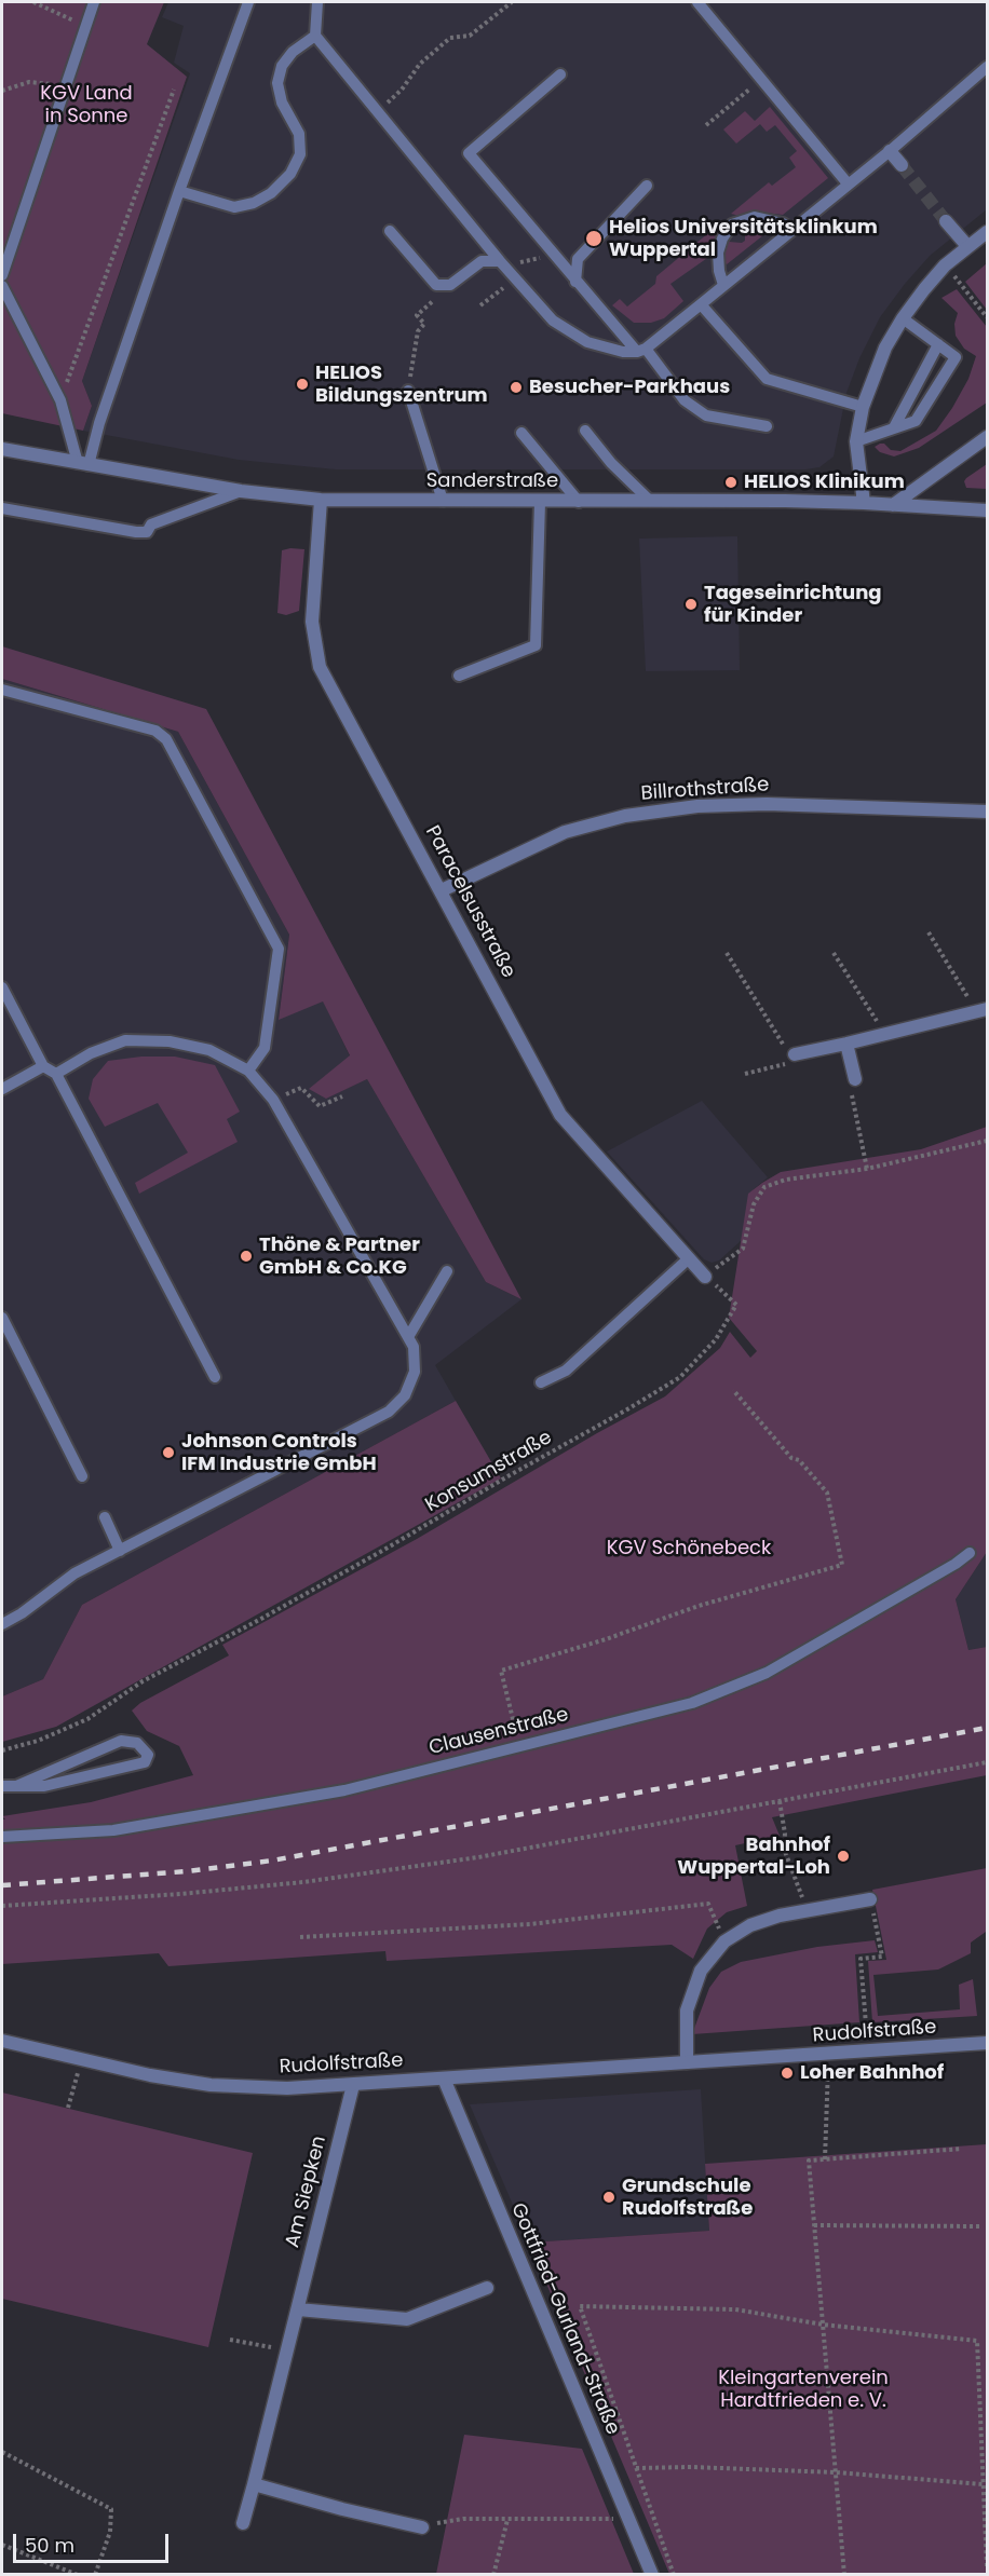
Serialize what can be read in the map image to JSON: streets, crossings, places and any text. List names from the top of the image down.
{
  "streets": {
    "street": [
      "Sanderstraße",
      "Billrothstraße",
      "Paracelsusstraße",
      "Rudolfstraße",
      "Am Siepken",
      "Gottfried-Gurland-Straße"
    ],
    "lane": ["Clausenstraße"],
    "path": ["Konsumstraße"]
  },
  "crossings": [
    ["Sanderstraße", "Paracelsusstraße"],
    ["Billrothstraße", "Paracelsusstraße"],
    ["Paracelsusstraße", "Konsumstraße"],
    ["Rudolfstraße", "Am Siepken"],
    ["Rudolfstraße", "Gottfried-Gurland-Straße"]
  ],
  "parks": ["KGV Land in Sonne", "KGV Schönebeck", "Kleingartenverein Hardtfrieden e. V."],
  "places": [
    "Helios Universitätsklinkum Wuppertal",
    "HELIOS Bildungszentrum",
    "Besucher-Parkhaus",
    "HELIOS Klinikum",
    "Tageseinrichtung für Kinder",
    "Thöne & Partner GmbH & Co.KG",
    "Johnson Controls IFM Industrie GmbH",
    "Bahnhof Wuppertal-Loh",
    "Loher Bahnhof",
    "Grundschule Rudolfstraße"
  ],
  "scale_bar": "50 m"
}
